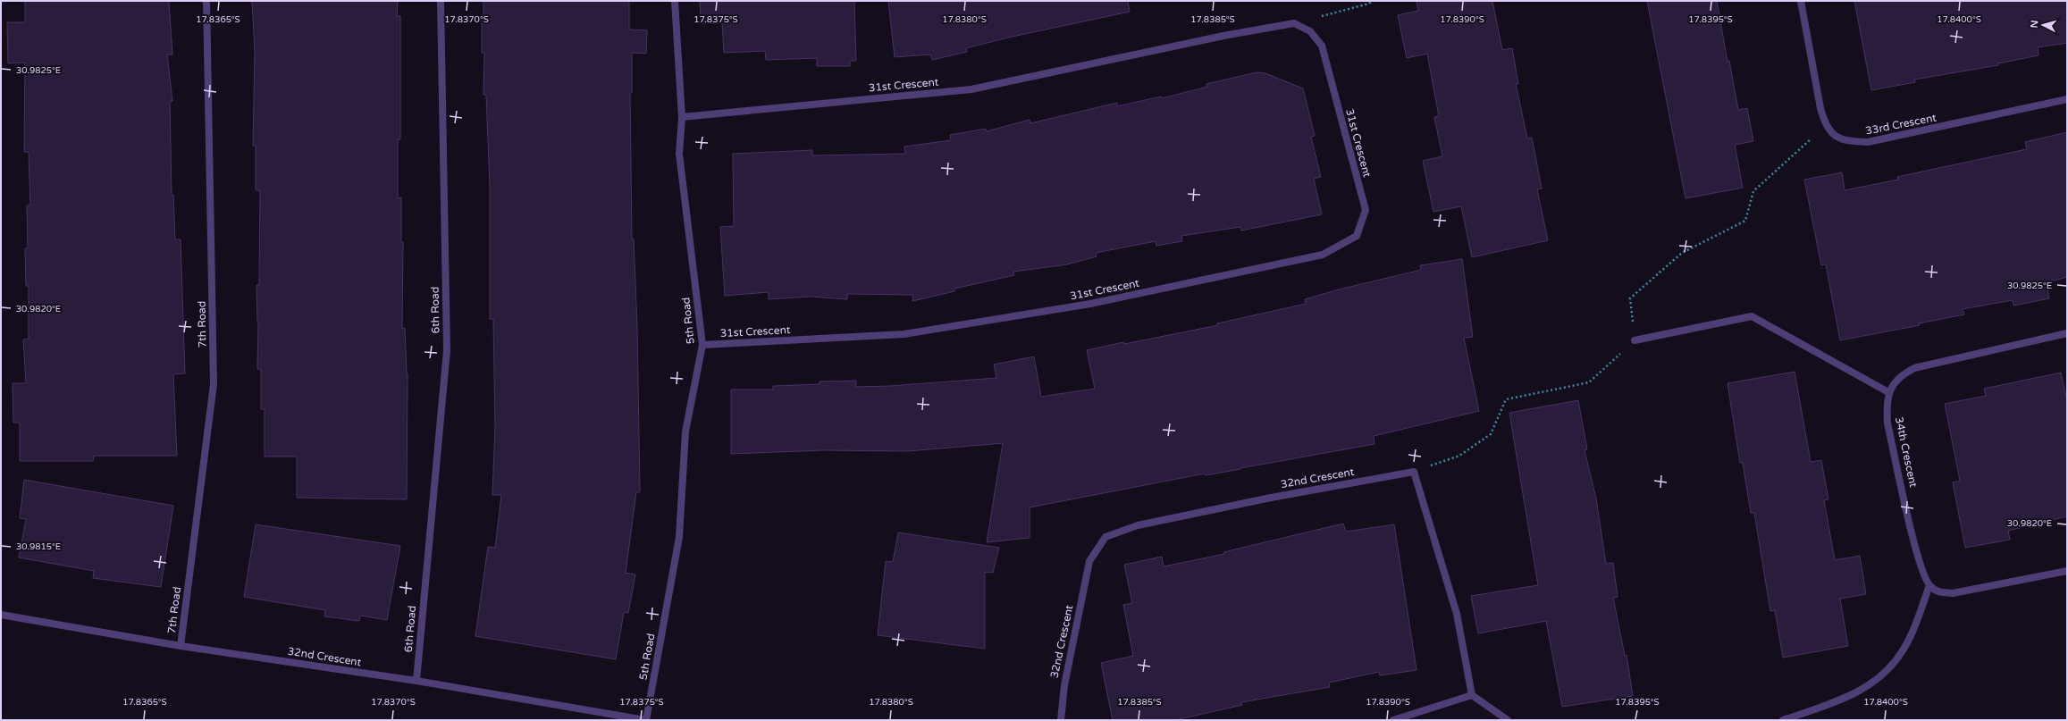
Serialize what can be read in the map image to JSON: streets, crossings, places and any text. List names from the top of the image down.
{
  "streets": {
    "street": [
      "31st Crescent",
      "33rd Crescent",
      "6th Road",
      "5th Road",
      "7th Road",
      "34th Crescent",
      "32nd Crescent"
    ]
  },
  "crossings": [
    ["31st Crescent", "5th Road"],
    ["6th Road", "32nd Crescent"],
    ["5th Road", "32nd Crescent"],
    ["7th Road", "32nd Crescent"]
  ],
  "north": "left",
  "coordinates": [
    "17.8365°S",
    "17.8370°S",
    "17.8375°S",
    "17.8380°S",
    "17.8385°S",
    "17.8390°S",
    "17.8395°S",
    "17.8400°S",
    "30.9825°E",
    "30.9820°E",
    "30.9815°E"
  ]
}
